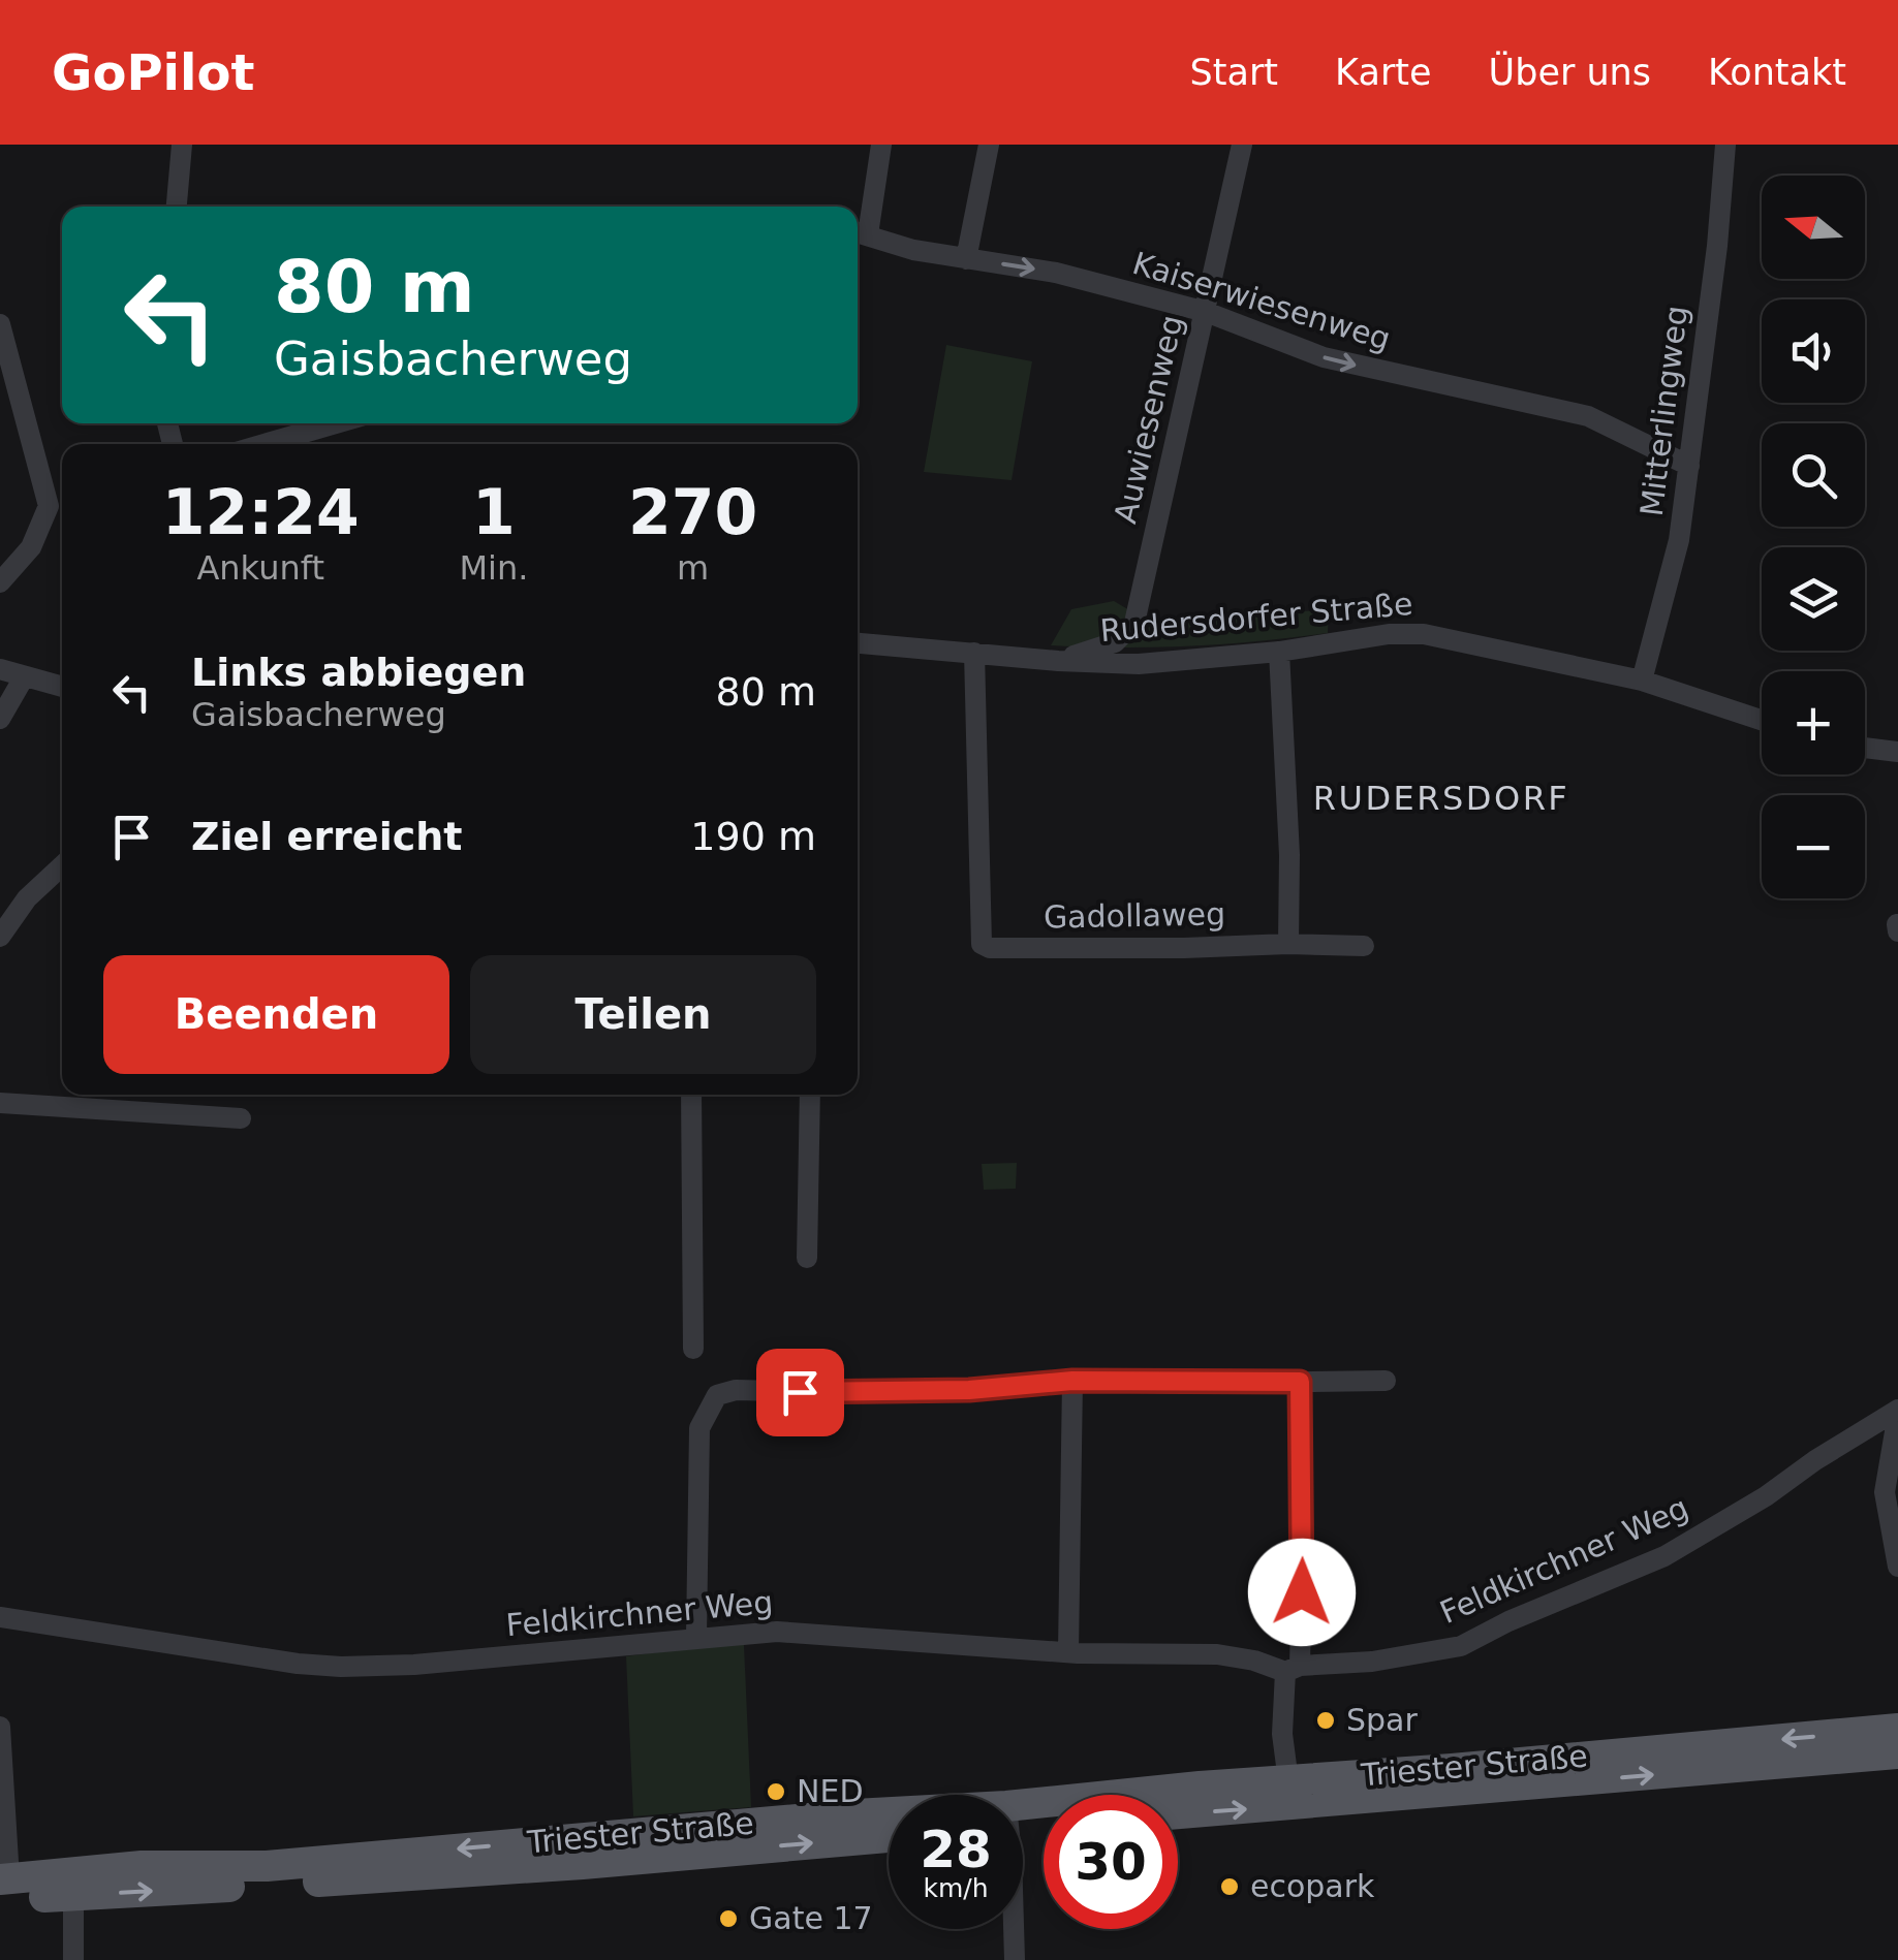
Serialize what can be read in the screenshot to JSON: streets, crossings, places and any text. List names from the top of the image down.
{
  "streets": {
    "main road": ["Triester Straße"],
    "street": [
      "Kaiserwiesenweg",
      "Mitterlingweg",
      "Auwiesenweg",
      "Rudersdorfer Straße",
      "Gadollaweg",
      "Feldkirchner Weg"
    ]
  },
  "crossings": [
    ["Kaiserwiesenweg", "Mitterlingweg"],
    ["Kaiserwiesenweg", "Auwiesenweg"],
    ["Mitterlingweg", "Rudersdorfer Straße"],
    ["Auwiesenweg", "Rudersdorfer Straße"],
    ["Rudersdorfer Straße", "Gadollaweg"]
  ],
  "one_way": ["Kaiserwiesenweg"],
  "districts": ["RUDERSDORF"],
  "places": [
    "Spar",
    "NED",
    "ecopark",
    "Gate 17"
  ],
  "north": "left",
  "page": {
    "header": "GoPilot",
    "nav": [
      "Start",
      "Karte",
      "Über uns",
      "Kontakt"
    ],
    "map_buttons": ["+", "−"],
    "turn": ["80 m", "Gaisbacherweg"],
    "eta": [
      "12:24",
      "Ankunft",
      "1",
      "Min.",
      "270",
      "m"
    ],
    "list": [
      {
        "name": "Links abbiegen",
        "note": "Gaisbacherweg",
        "value": "80 m"
      },
      {
        "name": "Ziel erreicht",
        "value": "190 m"
      }
    ],
    "buttons": ["Beenden", "Teilen"],
    "speed": "28 km/h",
    "limit": "30"
  }
}
